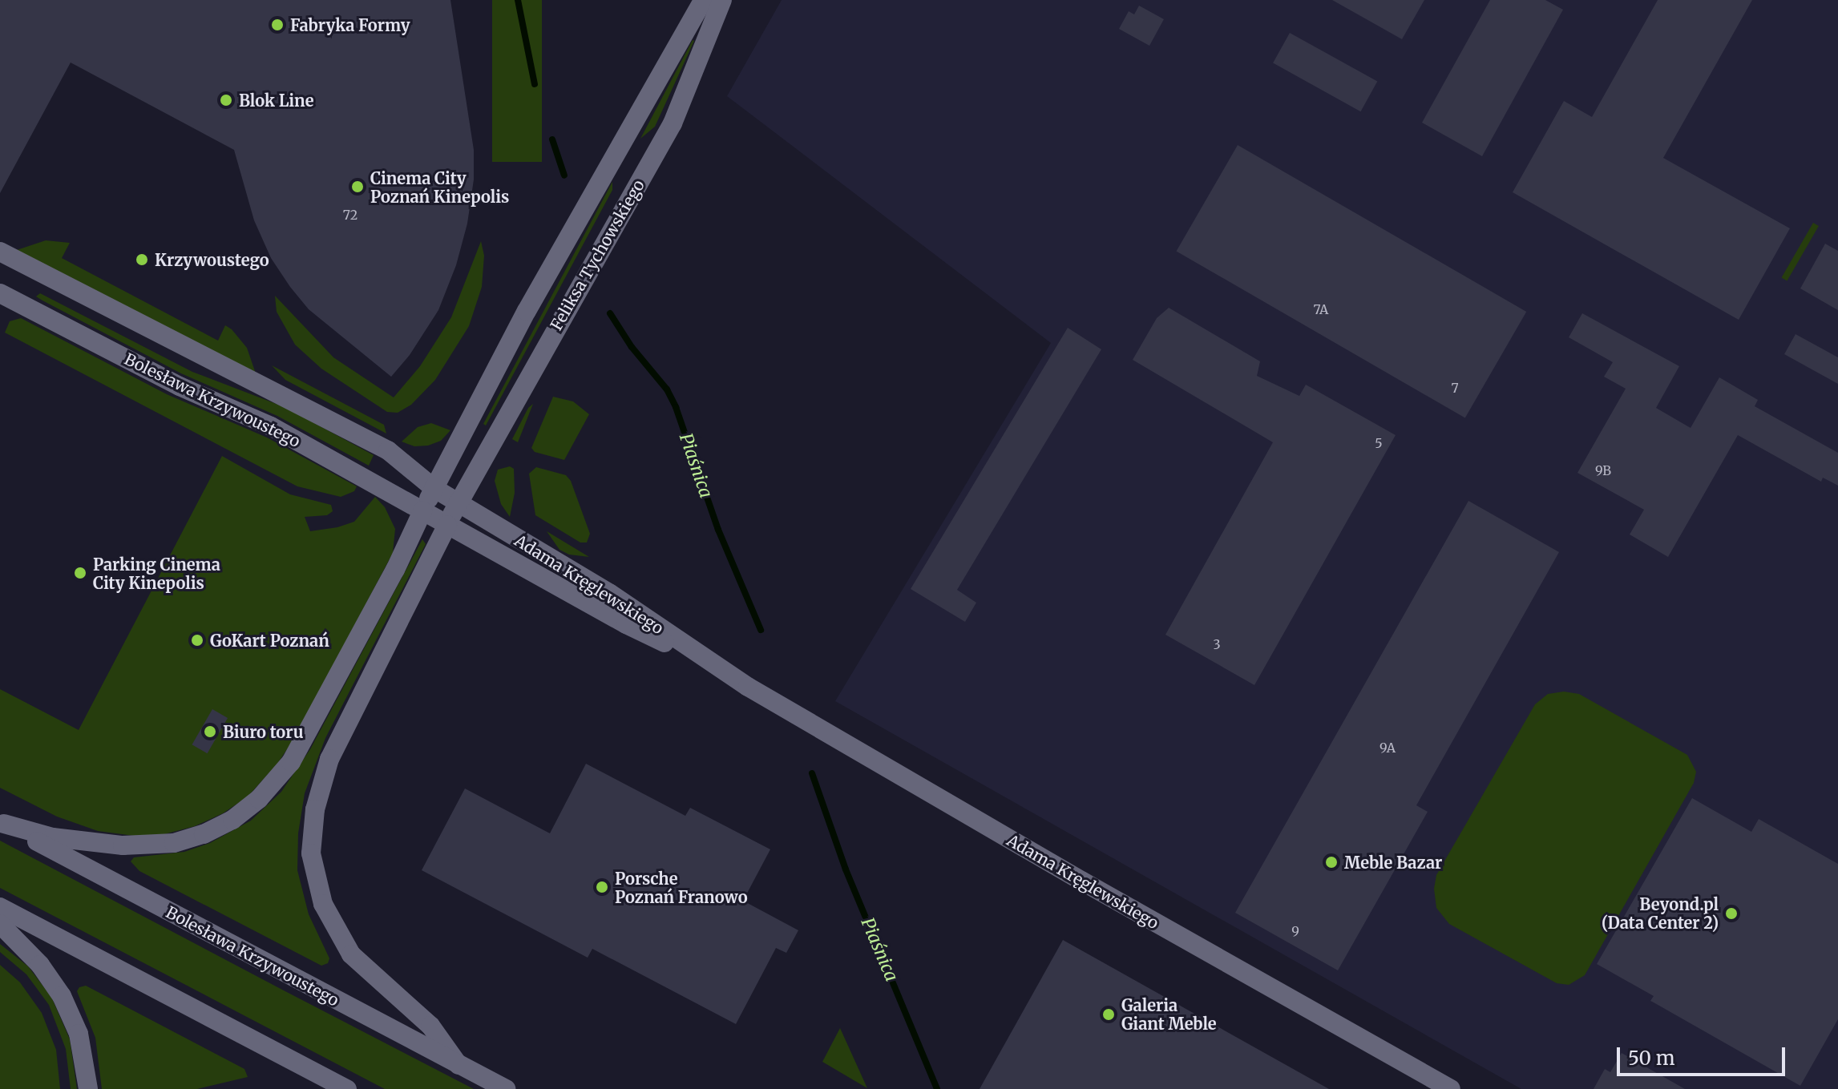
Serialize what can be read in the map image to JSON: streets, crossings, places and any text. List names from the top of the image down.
{
  "streets": {
    "street": ["Feliksa Tychowskiego", "Bolesława Krzywoustego", "Adama Kręglewskiego"]
  },
  "crossings": [
    ["Feliksa Tychowskiego", "Bolesława Krzywoustego"],
    ["Feliksa Tychowskiego", "Adama Kręglewskiego"],
    ["Bolesława Krzywoustego", "Adama Kręglewskiego"]
  ],
  "water": ["Piaśnica"],
  "places": [
    "Fabryka Formy",
    "Blok Line",
    "Cinema City Poznań Kinepolis",
    "Krzywoustego",
    "Parking Cinema City Kinepolis",
    "GoKart Poznań",
    "Biuro toru",
    "Meble Bazar",
    "Porsche Poznań Franowo",
    "Beyond.pl (Data Center 2)",
    "Galeria Giant Meble"
  ],
  "house_numbers": [
    "72",
    "7A",
    "7",
    "5",
    "9B",
    "3",
    "9A",
    "9"
  ],
  "scale_bar": "50 m"
}
